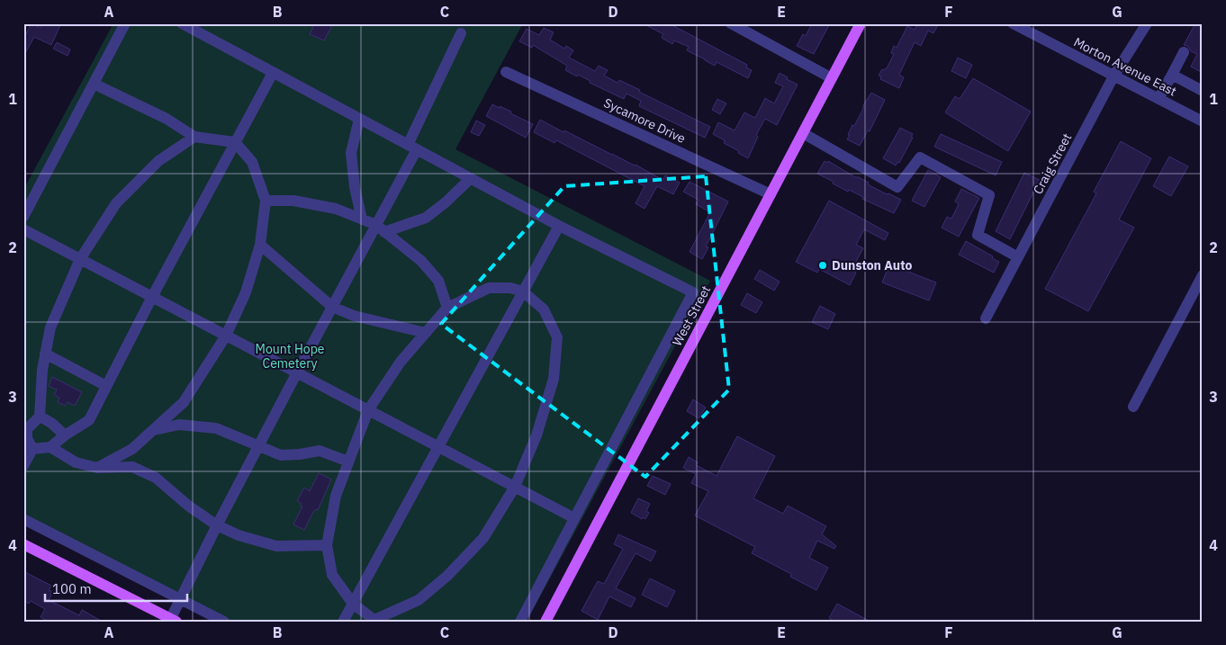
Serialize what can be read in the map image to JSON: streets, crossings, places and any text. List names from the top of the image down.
{
  "streets": {
    "main road": ["West Street"],
    "street": ["Morton Avenue East", "Sycamore Drive", "Craig Street"]
  },
  "crossings": [
    ["Morton Avenue East", "Craig Street"],
    ["Sycamore Drive", "West Street"]
  ],
  "parks": ["Mount Hope Cemetery"],
  "places": ["Dunston Auto"],
  "scale_bar": "100 m",
  "grid": {
    "columns": [
      "A",
      "B",
      "C",
      "D",
      "E",
      "F",
      "G"
    ],
    "rows": [
      "1",
      "2",
      "3",
      "4"
    ]
  }
}
